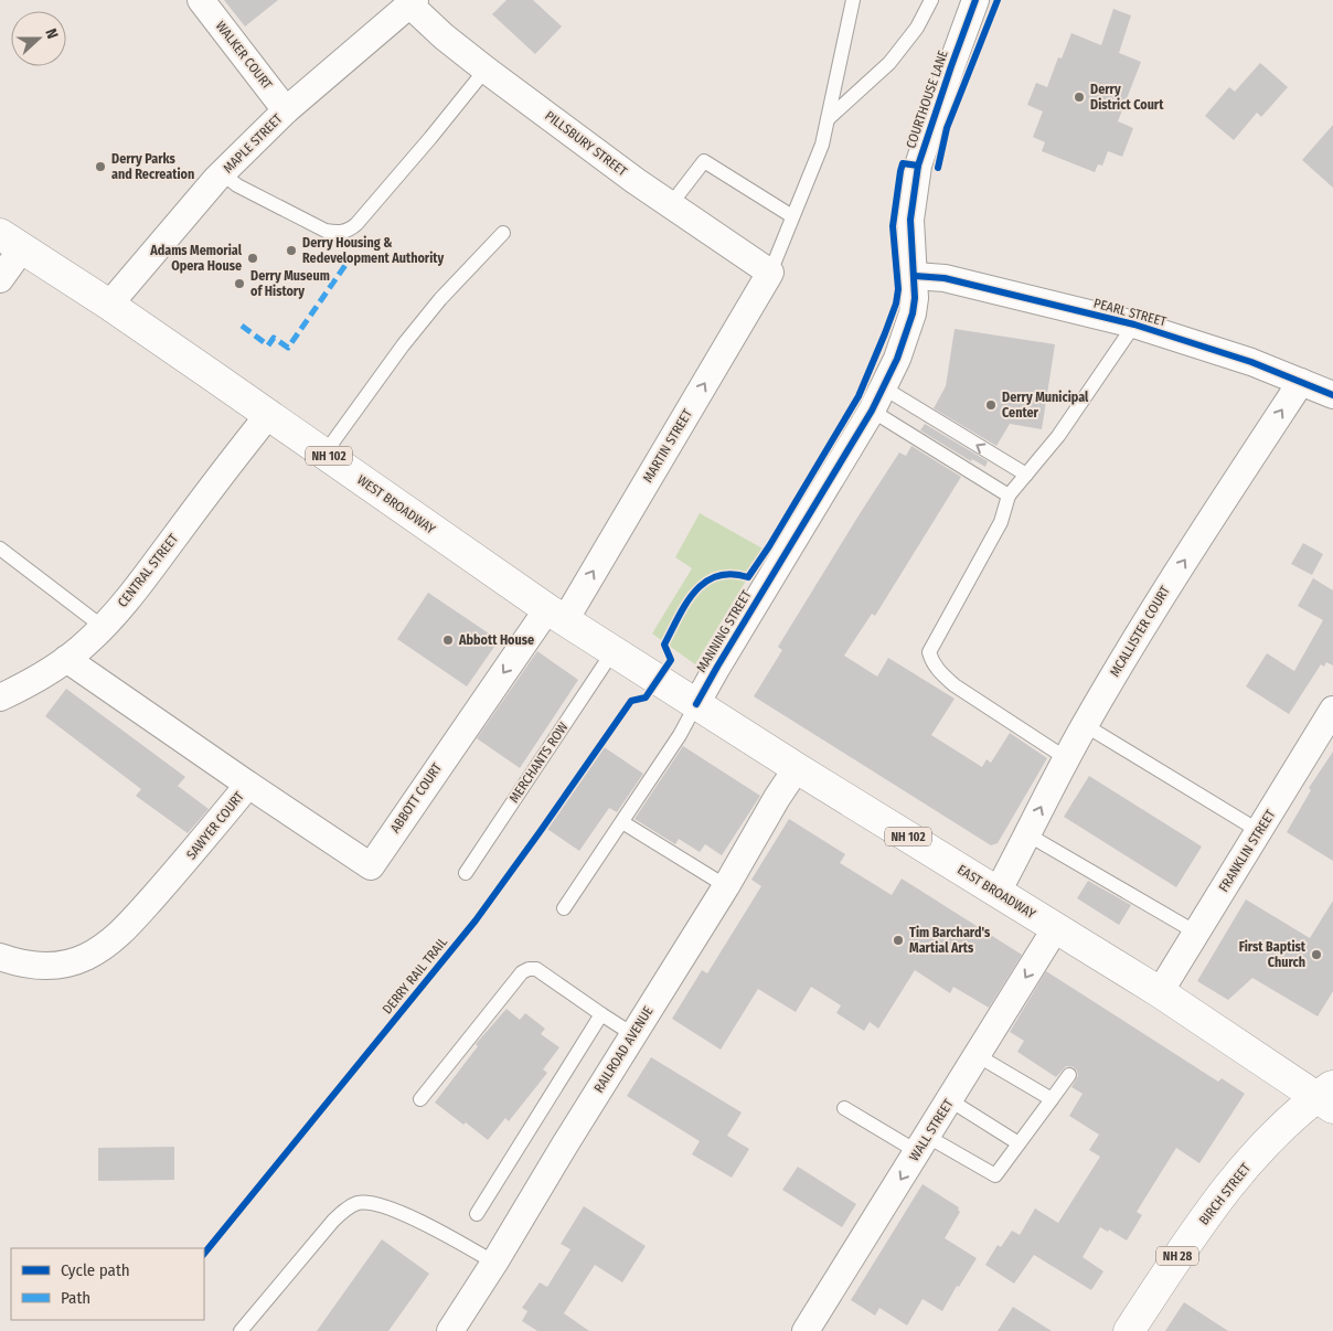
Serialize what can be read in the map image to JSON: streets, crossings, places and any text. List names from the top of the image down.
{
  "streets": {
    "main road": [
      "NH 102",
      "WEST BROADWAY",
      "EAST BROADWAY",
      "BIRCH STREET",
      "NH 28"
    ],
    "street": [
      "WALKER COURT",
      "COURTHOUSE LANE",
      "MAPLE STREET",
      "PILLSBURY STREET",
      "PEARL STREET",
      "MARTIN STREET",
      "CENTRAL STREET",
      "MANNING STREET",
      "MCALLISTER COURT",
      "ABBOTT COURT",
      "SAWYER COURT",
      "FRANKLIN STREET",
      "RAILROAD AVENUE",
      "WALL STREET"
    ],
    "lane": ["MERCHANTS ROW"],
    "cycle path": ["DERRY RAIL TRAIL"]
  },
  "crossings": [
    ["WALKER COURT", "MAPLE STREET"],
    ["COURTHOUSE LANE", "PEARL STREET"],
    ["COURTHOUSE LANE", "MANNING STREET"],
    ["MAPLE STREET", "PILLSBURY STREET"],
    ["MAPLE STREET", "WEST BROADWAY"],
    ["PILLSBURY STREET", "MARTIN STREET"],
    ["PEARL STREET", "MANNING STREET"],
    ["PEARL STREET", "MCALLISTER COURT"],
    ["MARTIN STREET", "WEST BROADWAY"],
    ["MARTIN STREET", "ABBOTT COURT"],
    ["WEST BROADWAY", "CENTRAL STREET"],
    ["WEST BROADWAY", "MERCHANTS ROW"],
    ["WEST BROADWAY", "ABBOTT COURT"],
    ["WEST BROADWAY", "EAST BROADWAY"],
    ["CENTRAL STREET", "SAWYER COURT"],
    ["MANNING STREET", "EAST BROADWAY"],
    ["MCALLISTER COURT", "EAST BROADWAY"],
    ["ABBOTT COURT", "SAWYER COURT"],
    ["FRANKLIN STREET", "EAST BROADWAY"],
    ["EAST BROADWAY", "RAILROAD AVENUE"],
    ["EAST BROADWAY", "WALL STREET"],
    ["EAST BROADWAY", "BIRCH STREET"]
  ],
  "one_way": ["MARTIN STREET", "MCALLISTER COURT", "WALL STREET"],
  "places": [
    "Derry District Court",
    "Derry Parks and Recreation",
    "Derry Housing & Redevelopment Authority",
    "Adams Memorial Opera House",
    "Derry Museum of History",
    "Derry Municipal Center",
    "Abbott House",
    "Tim Barchard's Martial Arts",
    "First Baptist Church"
  ],
  "legend": ["Cycle path", "Path"],
  "north": "right"
}
